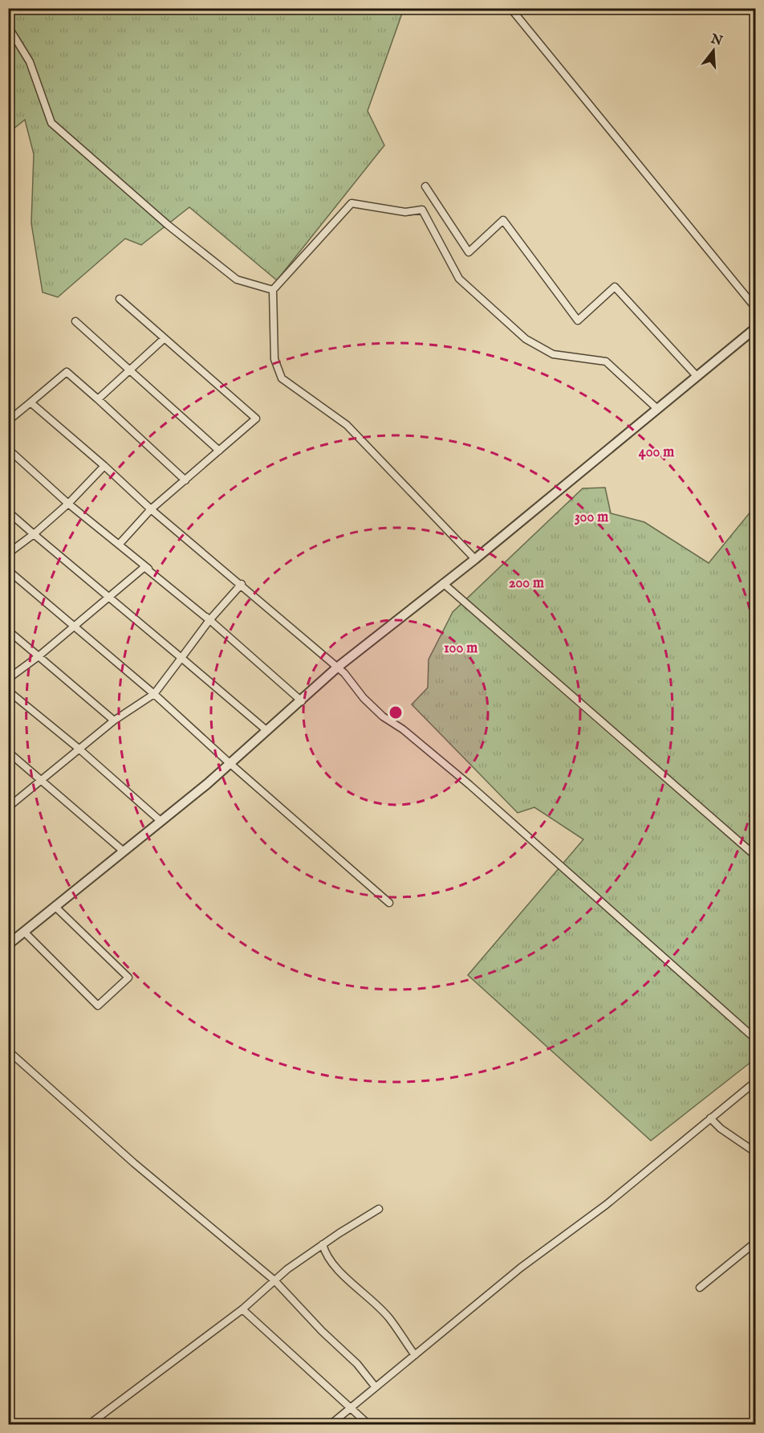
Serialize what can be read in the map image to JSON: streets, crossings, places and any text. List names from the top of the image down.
{
  "north": "top",
  "rings": [
    "400 m",
    "300 m",
    "200 m",
    "100 m"
  ]
}
